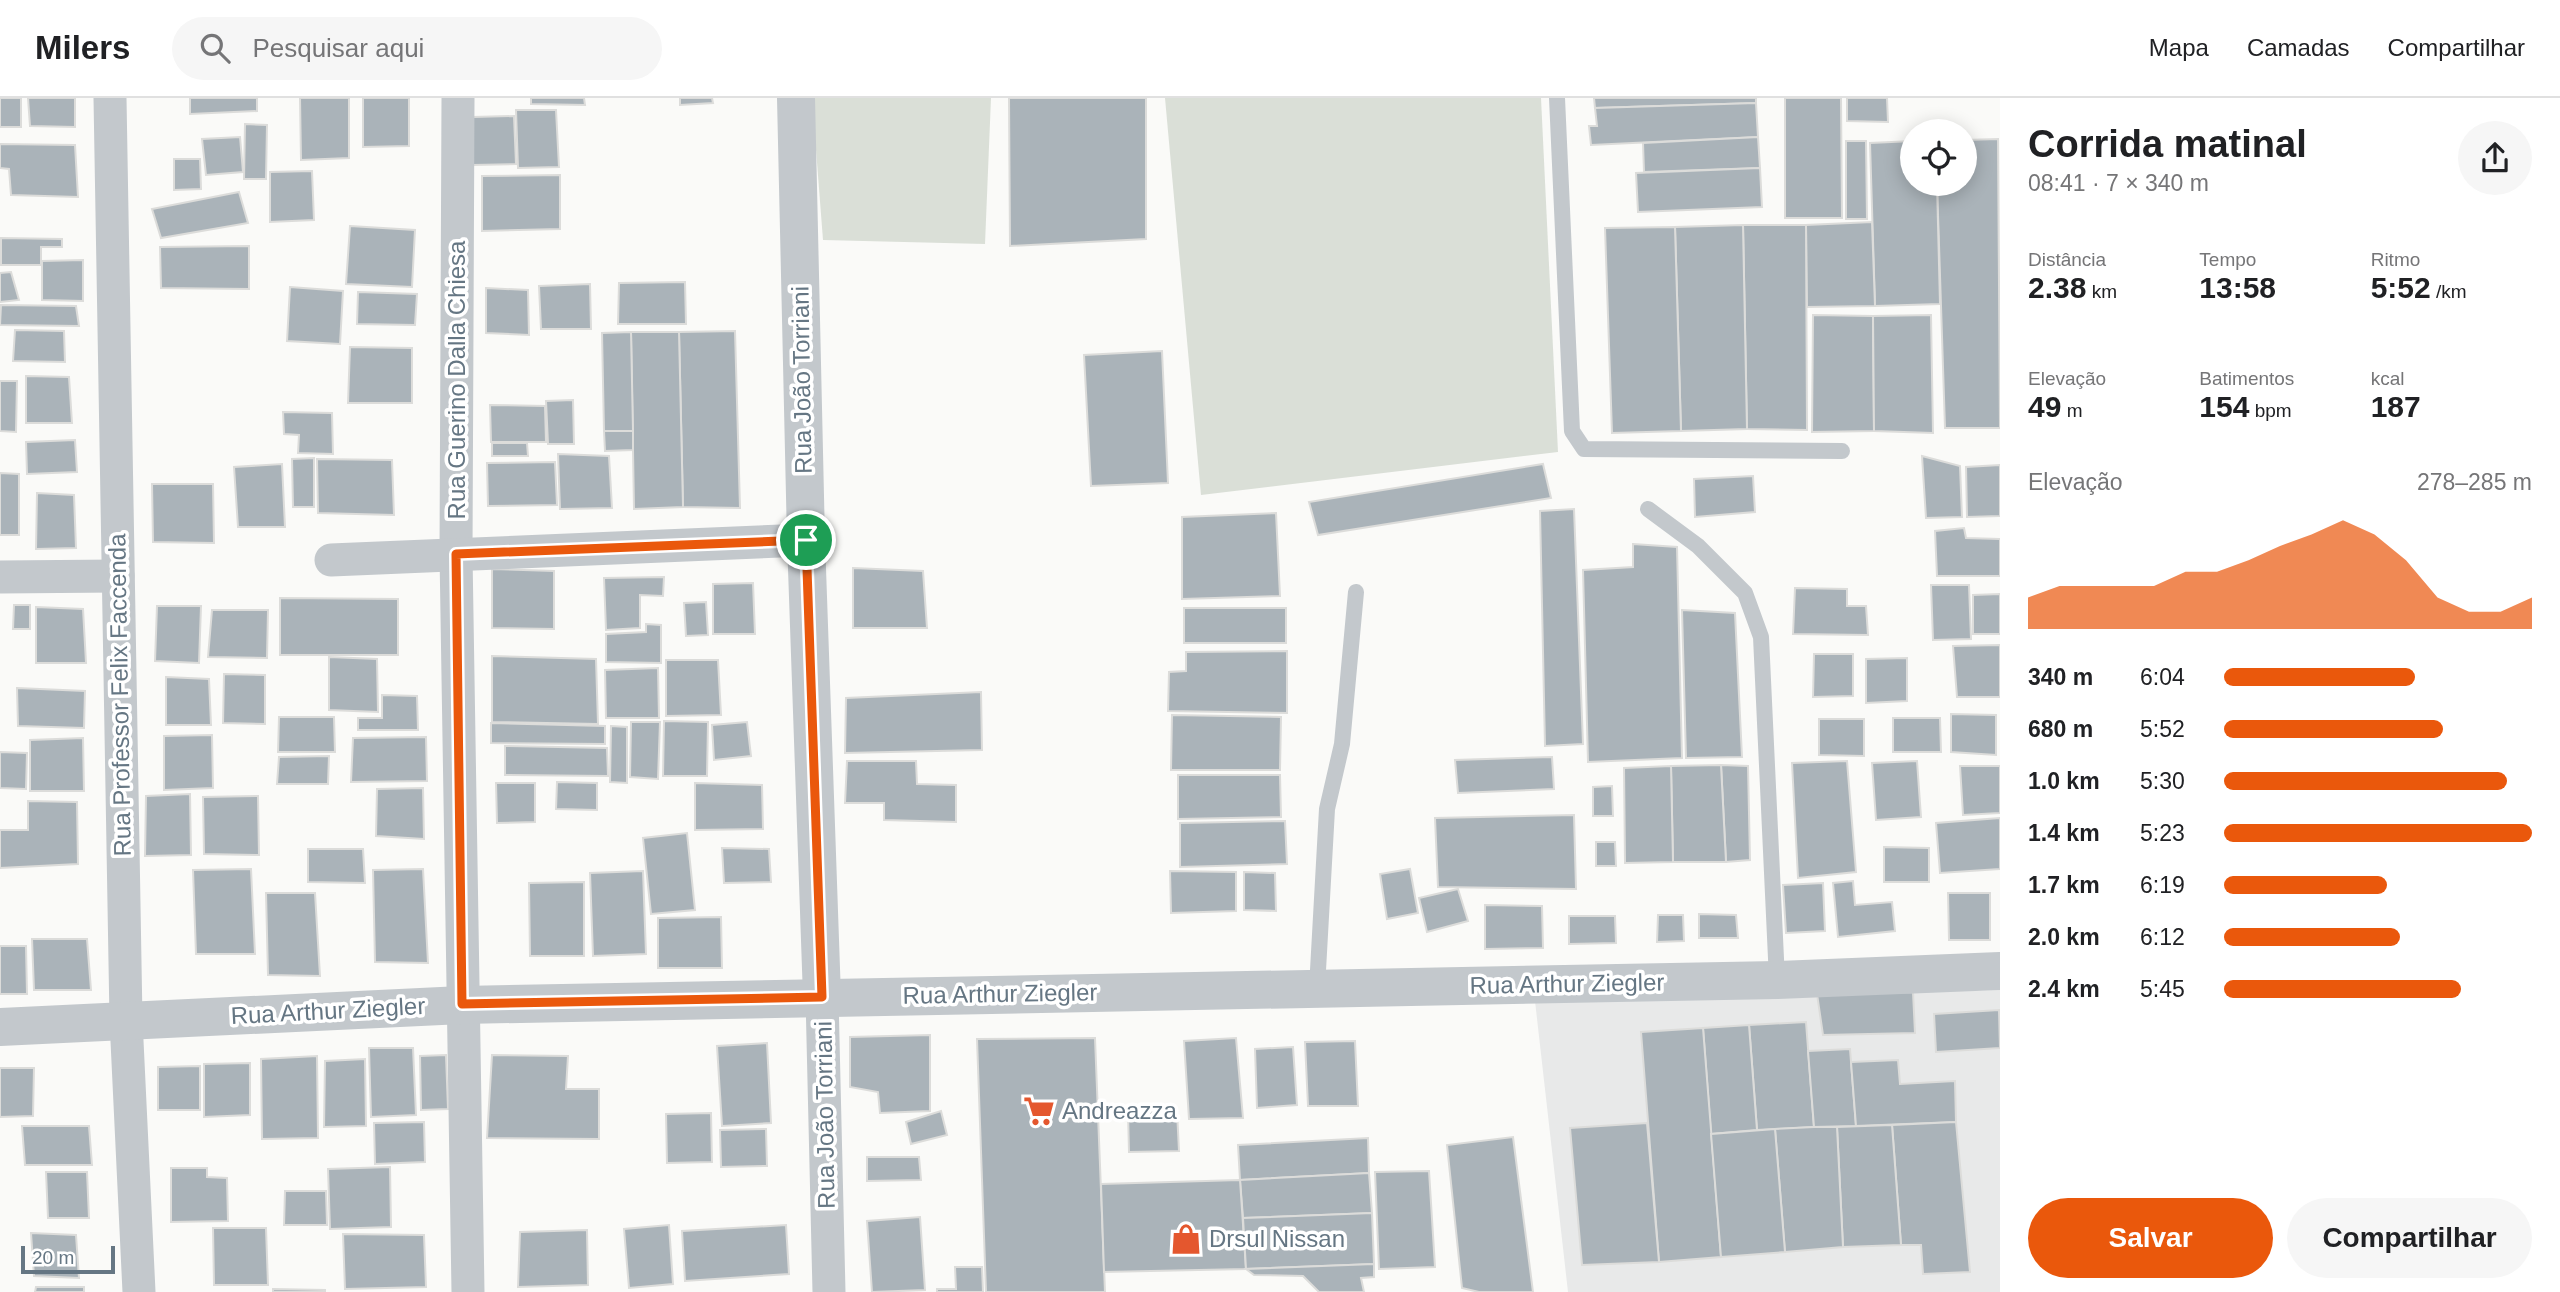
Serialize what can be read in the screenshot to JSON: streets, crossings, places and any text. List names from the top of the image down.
{
  "streets": {
    "street": [
      "Rua Guerino Dalla Chiesa",
      "Rua João Torriani",
      "Rua Professor Felix Faccenda",
      "Rua Arthur Ziegler"
    ]
  },
  "crossings": [
    ["Rua Guerino Dalla Chiesa", "Rua Arthur Ziegler"],
    ["Rua João Torriani", "Rua Arthur Ziegler"],
    ["Rua Professor Felix Faccenda", "Rua Arthur Ziegler"]
  ],
  "places": {
    "supermarket": ["Andreazza"],
    "shop": ["Drsul Nissan"]
  },
  "scale_bar": "20 m",
  "page": {
    "header": "Milers",
    "search": "Pesquisar aqui",
    "nav": ["Mapa", "Camadas", "Compartilhar"],
    "heading": ["Corrida matinal", "08:41 · 7 × 340 m"],
    "stats": [
      ["Distância", "2.38 km"],
      ["Tempo", "13:58"],
      ["Ritmo", "5:52 /km"],
      ["Elevação", "49 m"],
      ["Batimentos", "154 bpm"],
      ["kcal", "187"]
    ],
    "chart": ["Elevação", "278–285 m"],
    "list": [
      {
        "name": "340 m",
        "note": "6:04"
      },
      {
        "name": "680 m",
        "note": "5:52"
      },
      {
        "name": "1.0 km",
        "note": "5:30"
      },
      {
        "name": "1.4 km",
        "note": "5:23"
      },
      {
        "name": "1.7 km",
        "note": "6:19"
      },
      {
        "name": "2.0 km",
        "note": "6:12"
      },
      {
        "name": "2.4 km",
        "note": "5:45"
      }
    ],
    "buttons": ["Salvar", "Compartilhar"],
    "scale": "20 m"
  }
}
